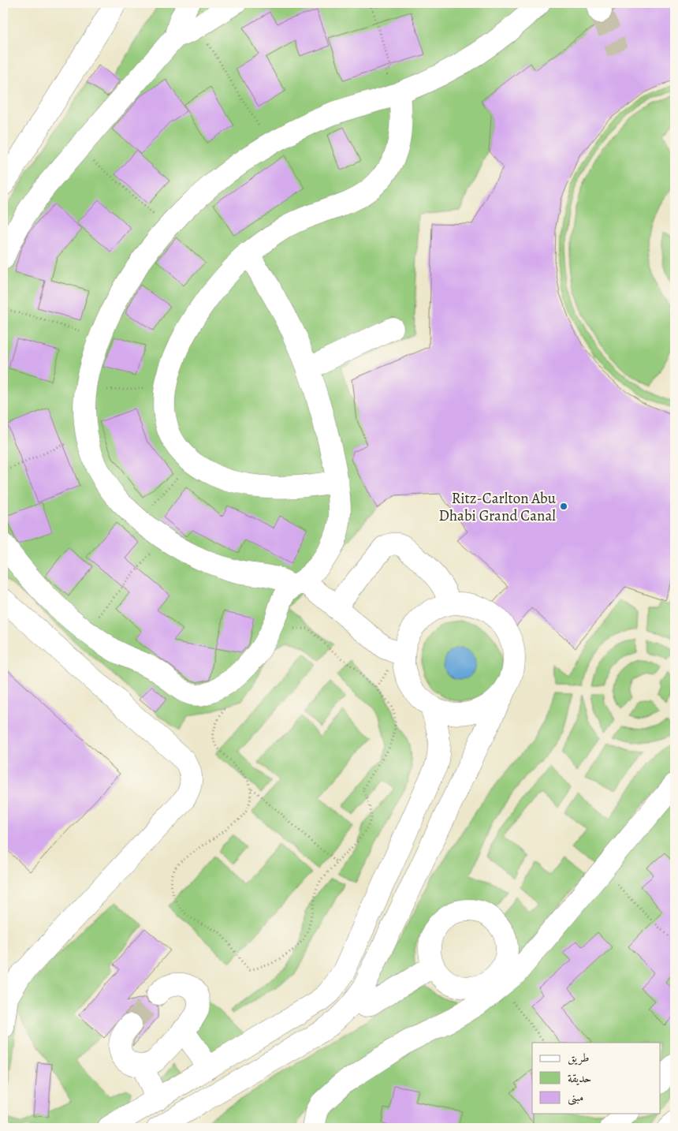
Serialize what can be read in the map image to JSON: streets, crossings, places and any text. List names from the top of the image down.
{
  "places": ["Ritz-Carlton Abu Dhabi Grand Canal"],
  "legend": ["طريق", "حديقة", "مبنى"]
}
